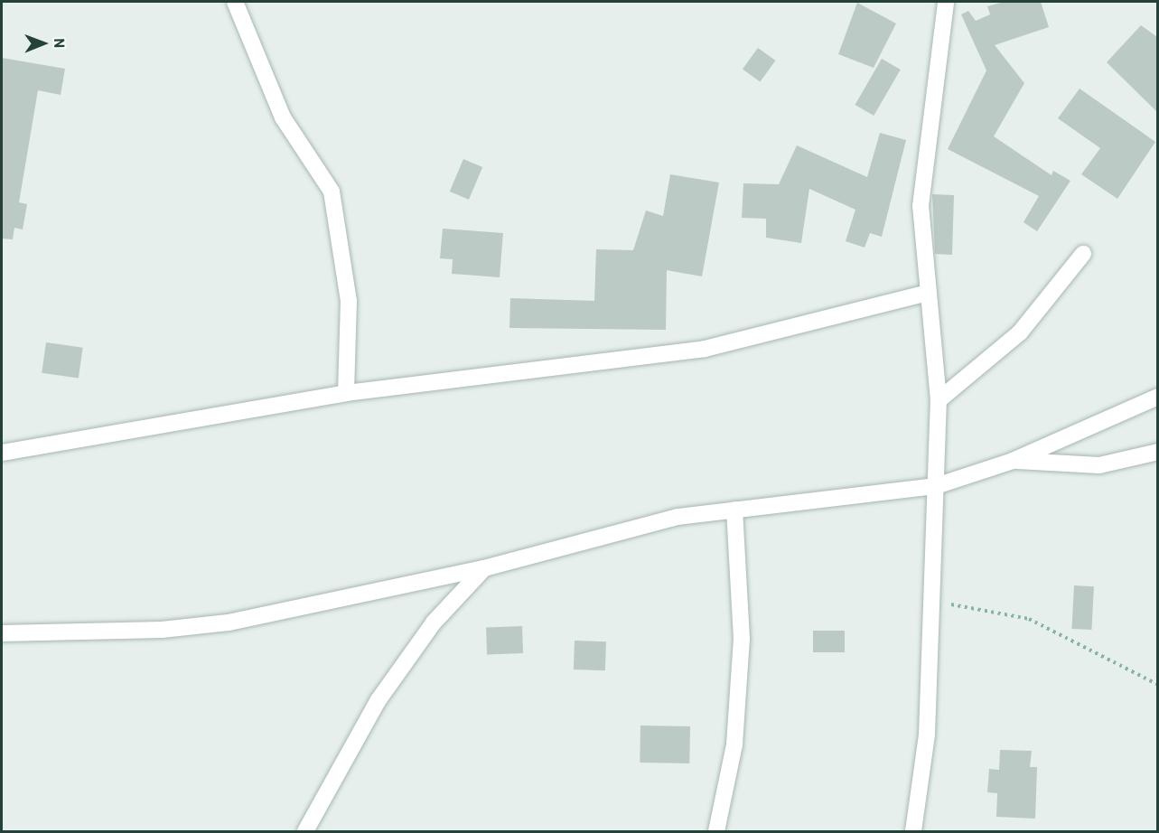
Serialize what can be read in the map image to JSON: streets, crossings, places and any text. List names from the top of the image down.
{
  "north": "right"
}
